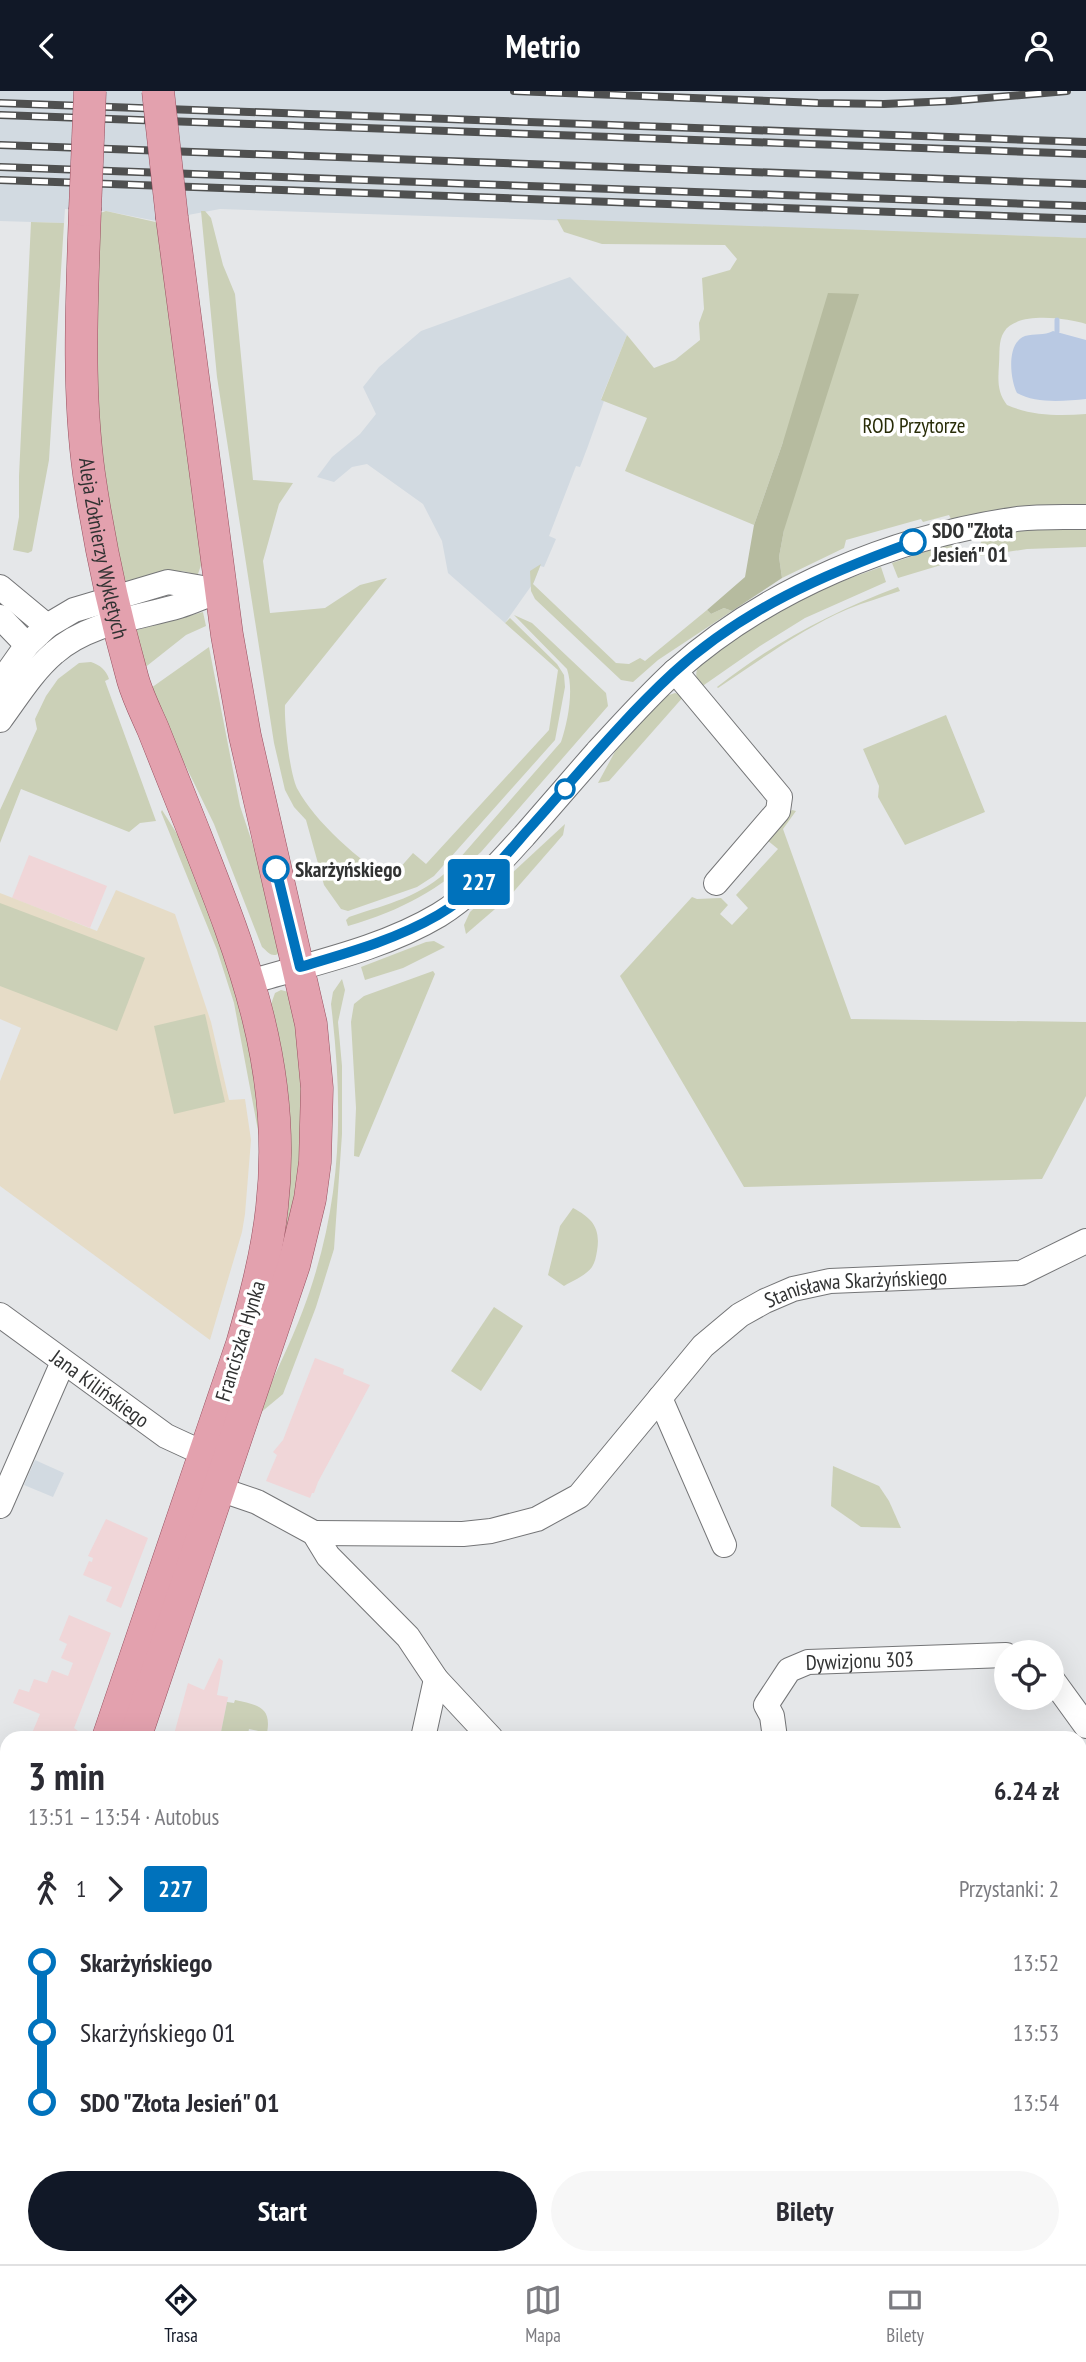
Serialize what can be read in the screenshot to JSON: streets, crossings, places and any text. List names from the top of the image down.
{
  "streets": {
    "main road": ["Aleja Żołnierzy Wyklętych", "Franciszka Hynka"],
    "street": ["Stanisława Skarżyńskiego", "Jana Kilińskiego", "Dywizjonu 303"]
  },
  "crossings": [
    ["Aleja Żołnierzy Wyklętych", "Franciszka Hynka"],
    ["Stanisława Skarżyńskiego", "Franciszka Hynka"],
    ["Franciszka Hynka", "Jana Kilińskiego"]
  ],
  "parks": ["ROD Przytorze"],
  "places": ["SDO \"Złota Jesień\" 01", "Skarżyńskiego"],
  "lines": ["bus line 227"],
  "page": {
    "header": "Metrio",
    "on_map": "227",
    "heading": ["3 min", "13:51 – 13:54 · Autobus", "6.24 zł"],
    "legs": ["1", "227", "Przystanki: 2"],
    "list": [
      {
        "name": "Skarżyńskiego",
        "value": "13:52"
      },
      {
        "name": "Skarżyńskiego 01",
        "value": "13:53"
      },
      {
        "name": "SDO \"Złota Jesień\" 01",
        "value": "13:54"
      }
    ],
    "buttons": ["Start", "Bilety"],
    "tabs": ["Trasa", "Mapa", "Bilety"]
  }
}
